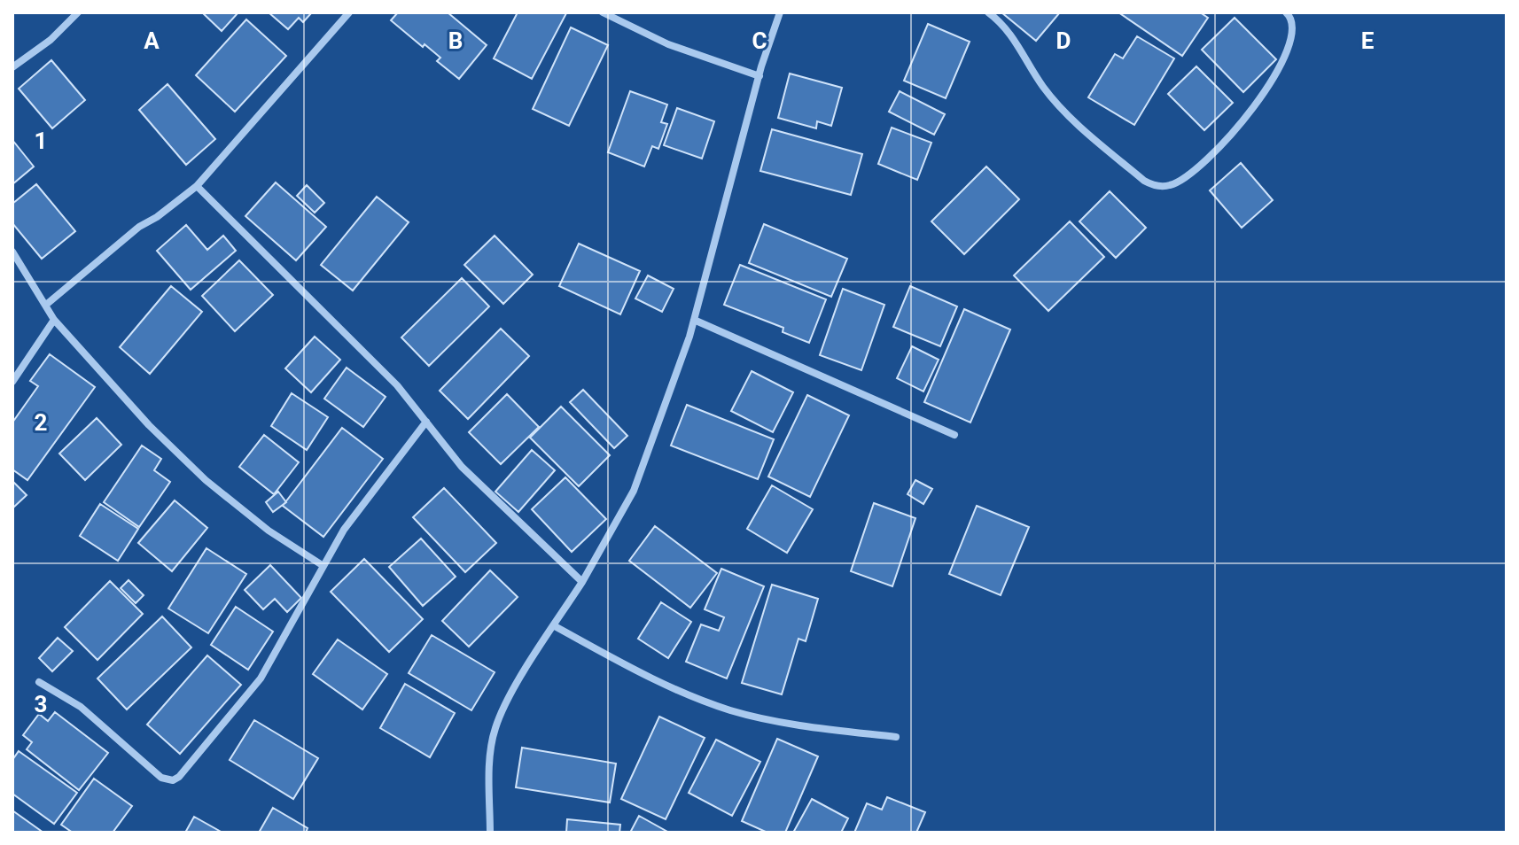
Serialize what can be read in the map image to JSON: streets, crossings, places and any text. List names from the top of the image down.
{
  "grid": {
    "columns": [
      "A",
      "B",
      "C",
      "D",
      "E"
    ],
    "rows": ["1", "2", "3"]
  }
}
